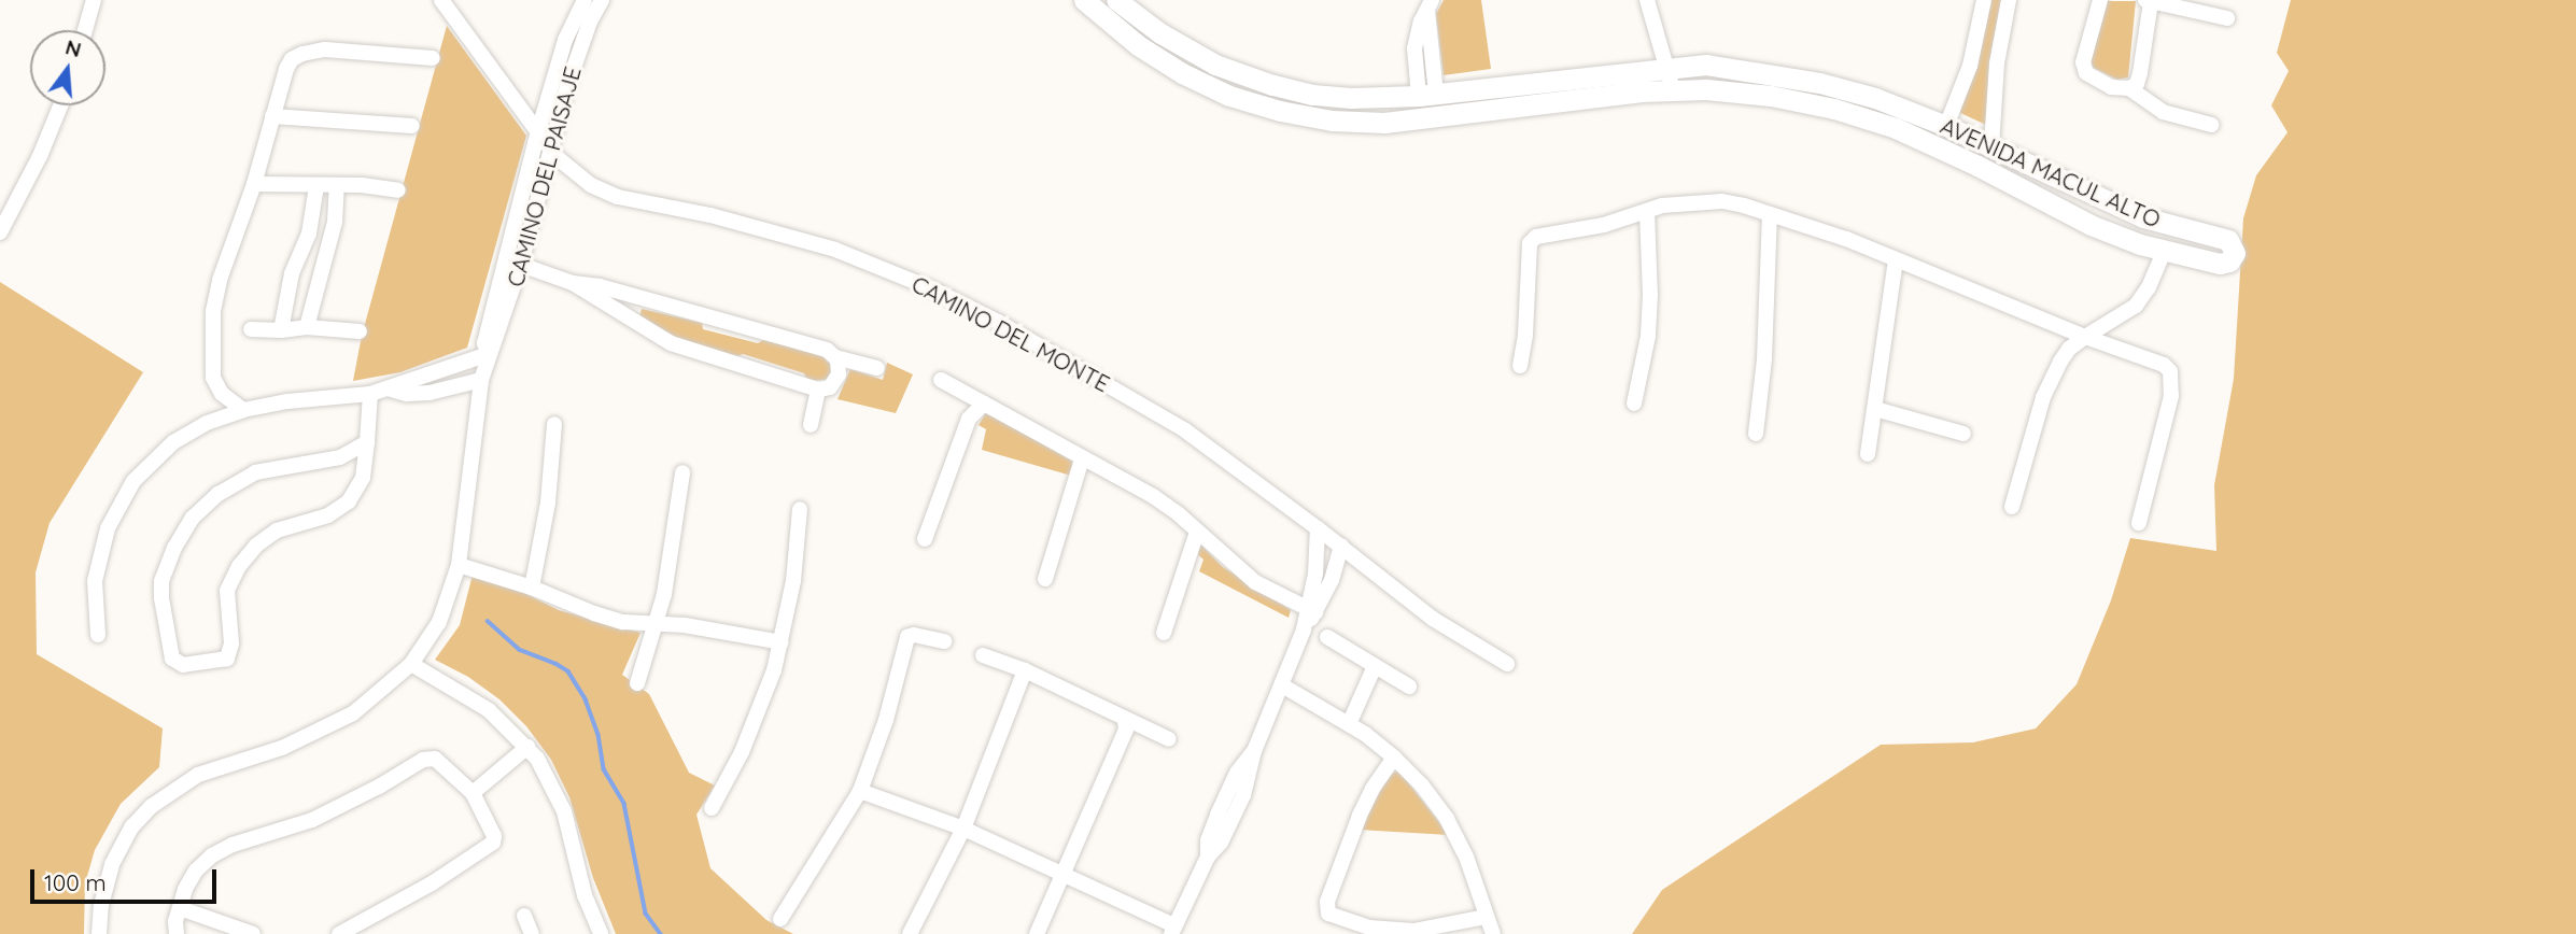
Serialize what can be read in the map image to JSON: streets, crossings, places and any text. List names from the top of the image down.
{
  "streets": {
    "street": ["AVENIDA MACUL ALTO", "CAMINO DEL PAISAJE", "CAMINO DEL MONTE"]
  },
  "crossings": [
    ["CAMINO DEL PAISAJE", "CAMINO DEL MONTE"]
  ],
  "scale_bar": "100 m",
  "north": "top"
}
